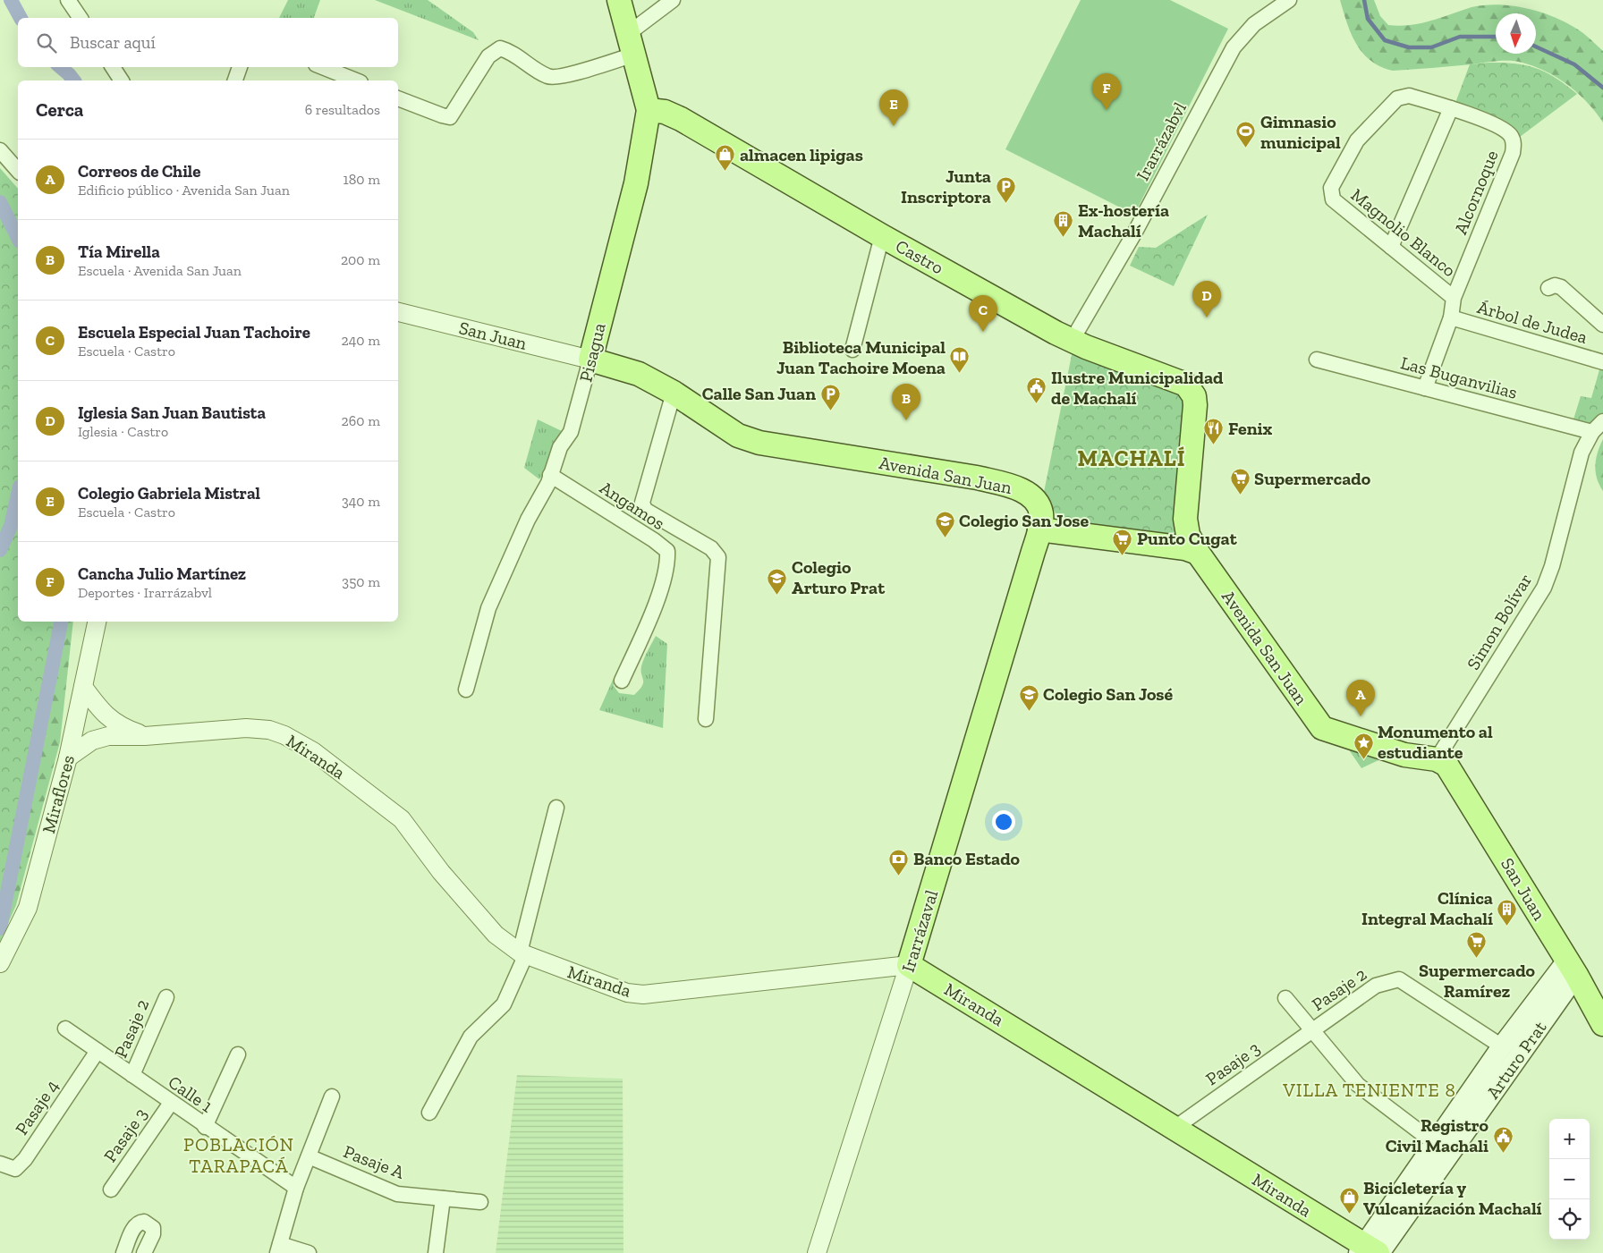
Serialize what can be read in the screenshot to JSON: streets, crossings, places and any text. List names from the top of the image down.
{
  "streets": {
    "main road": [
      "Castro",
      "San Juan",
      "Pisagua",
      "Avenida San Juan",
      "Miranda",
      "Irarrázaval",
      "Arturo Prat"
    ],
    "street": [
      "Irarrázabvl",
      "Alcornoque",
      "Magnolio Blanco",
      "Árbol de Judea",
      "Las Buganvilias",
      "Angamos",
      "Simon Bolívar",
      "Miraflores",
      "Pasaje 2",
      "Pasaje 3",
      "Calle 1",
      "Pasaje 4",
      "Pasaje A"
    ]
  },
  "crossings": [
    ["Irarrázabvl", "Castro"],
    ["Alcornoque", "Magnolio Blanco"],
    ["Alcornoque", "Árbol de Judea"],
    ["Alcornoque", "Las Buganvilias"],
    ["Castro", "Pisagua"],
    ["Castro", "Avenida San Juan"],
    ["San Juan", "Pisagua"],
    ["San Juan", "Avenida San Juan"],
    ["San Juan", "Simon Bolívar"],
    ["San Juan", "Arturo Prat"],
    ["Pisagua", "Avenida San Juan"],
    ["Pisagua", "Angamos"],
    ["Las Buganvilias", "Simon Bolívar"],
    ["Avenida San Juan", "Simon Bolívar"],
    ["Avenida San Juan", "Irarrázaval"],
    ["Miranda", "Miraflores"],
    ["Miranda", "Irarrázaval"],
    ["Miranda", "Arturo Prat"],
    ["Miranda", "Pasaje 3"],
    ["Pasaje 2", "Arturo Prat"],
    ["Pasaje 2", "Pasaje 3"],
    ["Pasaje 2", "Calle 1"],
    ["Pasaje 3", "Calle 1"],
    ["Calle 1", "Pasaje 4"]
  ],
  "districts": ["MACHALÍ", "VILLA TENIENTE 8", "POBLACIÓN TARAPACÁ"],
  "places": {
    "sports": ["Gimnasio municipal"],
    "shop": ["almacen lipigas", "Bicicletería y Vulcanización Machalí"],
    "parking": ["Junta Inscriptora", "Calle San Juan"],
    "building": ["Ex-hostería Machalí", "Clínica Integral Machalí"],
    "library": ["Biblioteca Municipal Juan Tachoire Moena"],
    "public building": ["Ilustre Municipalidad de Machalí", "Registro Civil Machali"],
    "restaurant": ["Fenix"],
    "supermarket": ["Supermercado", "Punto Cugat", "Supermercado Ramírez"],
    "school or university": ["Colegio San Jose", "Colegio Arturo Prat", "Colegio San José"],
    "place": ["Monumento al estudiante"],
    "bank": ["Banco Estado"]
  },
  "north": "bottom",
  "page": {
    "search": "Buscar aquí",
    "pins": [
      "F",
      "E",
      "D",
      "C",
      "B",
      "A"
    ],
    "heading": ["Cerca", "6 resultados"],
    "list": [
      {
        "mark": "A",
        "name": "Correos de Chile",
        "note": "Edificio público · Avenida San Juan",
        "value": "180 m"
      },
      {
        "mark": "B",
        "name": "Tía Mirella",
        "note": "Escuela · Avenida San Juan",
        "value": "200 m"
      },
      {
        "mark": "C",
        "name": "Escuela Especial Juan Tachoire",
        "note": "Escuela · Castro",
        "value": "240 m"
      },
      {
        "mark": "D",
        "name": "Iglesia San Juan Bautista",
        "note": "Iglesia · Castro",
        "value": "260 m"
      },
      {
        "mark": "E",
        "name": "Colegio Gabriela Mistral",
        "note": "Escuela · Castro",
        "value": "340 m"
      },
      {
        "mark": "F",
        "name": "Cancha Julio Martínez",
        "note": "Deportes · Irarrázabvl",
        "value": "350 m"
      }
    ],
    "map_buttons": ["+", "−"]
  }
}
